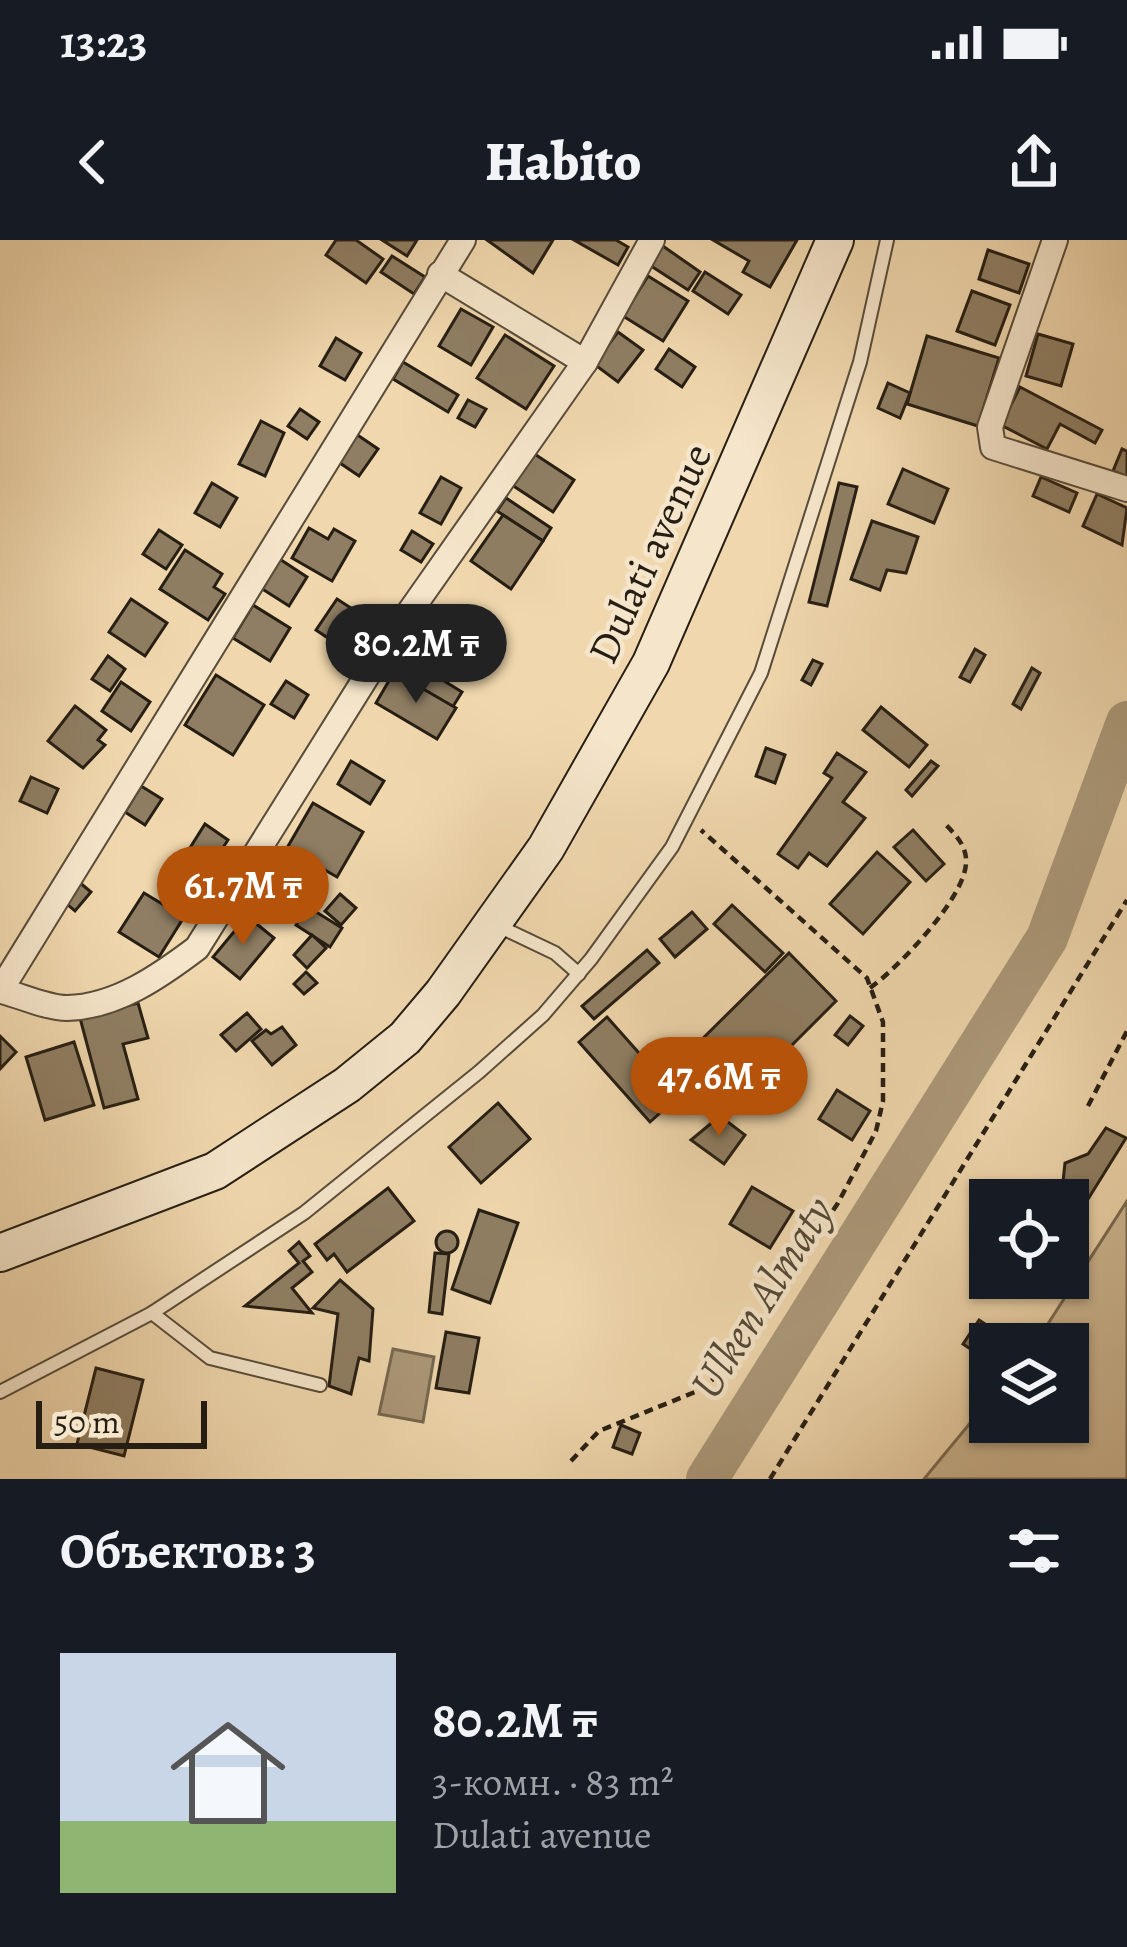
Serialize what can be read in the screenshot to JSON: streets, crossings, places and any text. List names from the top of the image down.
{
  "streets": {
    "main road": ["Dulati avenue"]
  },
  "water": ["Ulken Almaty"],
  "scale_bar": "50 m",
  "page": {
    "status": "13:23",
    "header": "Habito",
    "price": ["80.2M ₸", "61.7M ₸", "47.6M ₸"],
    "scale": "50 m",
    "heading": "Объектов: 3",
    "list": [
      {
        "name": "80.2M ₸",
        "note": "3-комн. · 83 m² · Dulati avenue"
      }
    ]
  }
}
